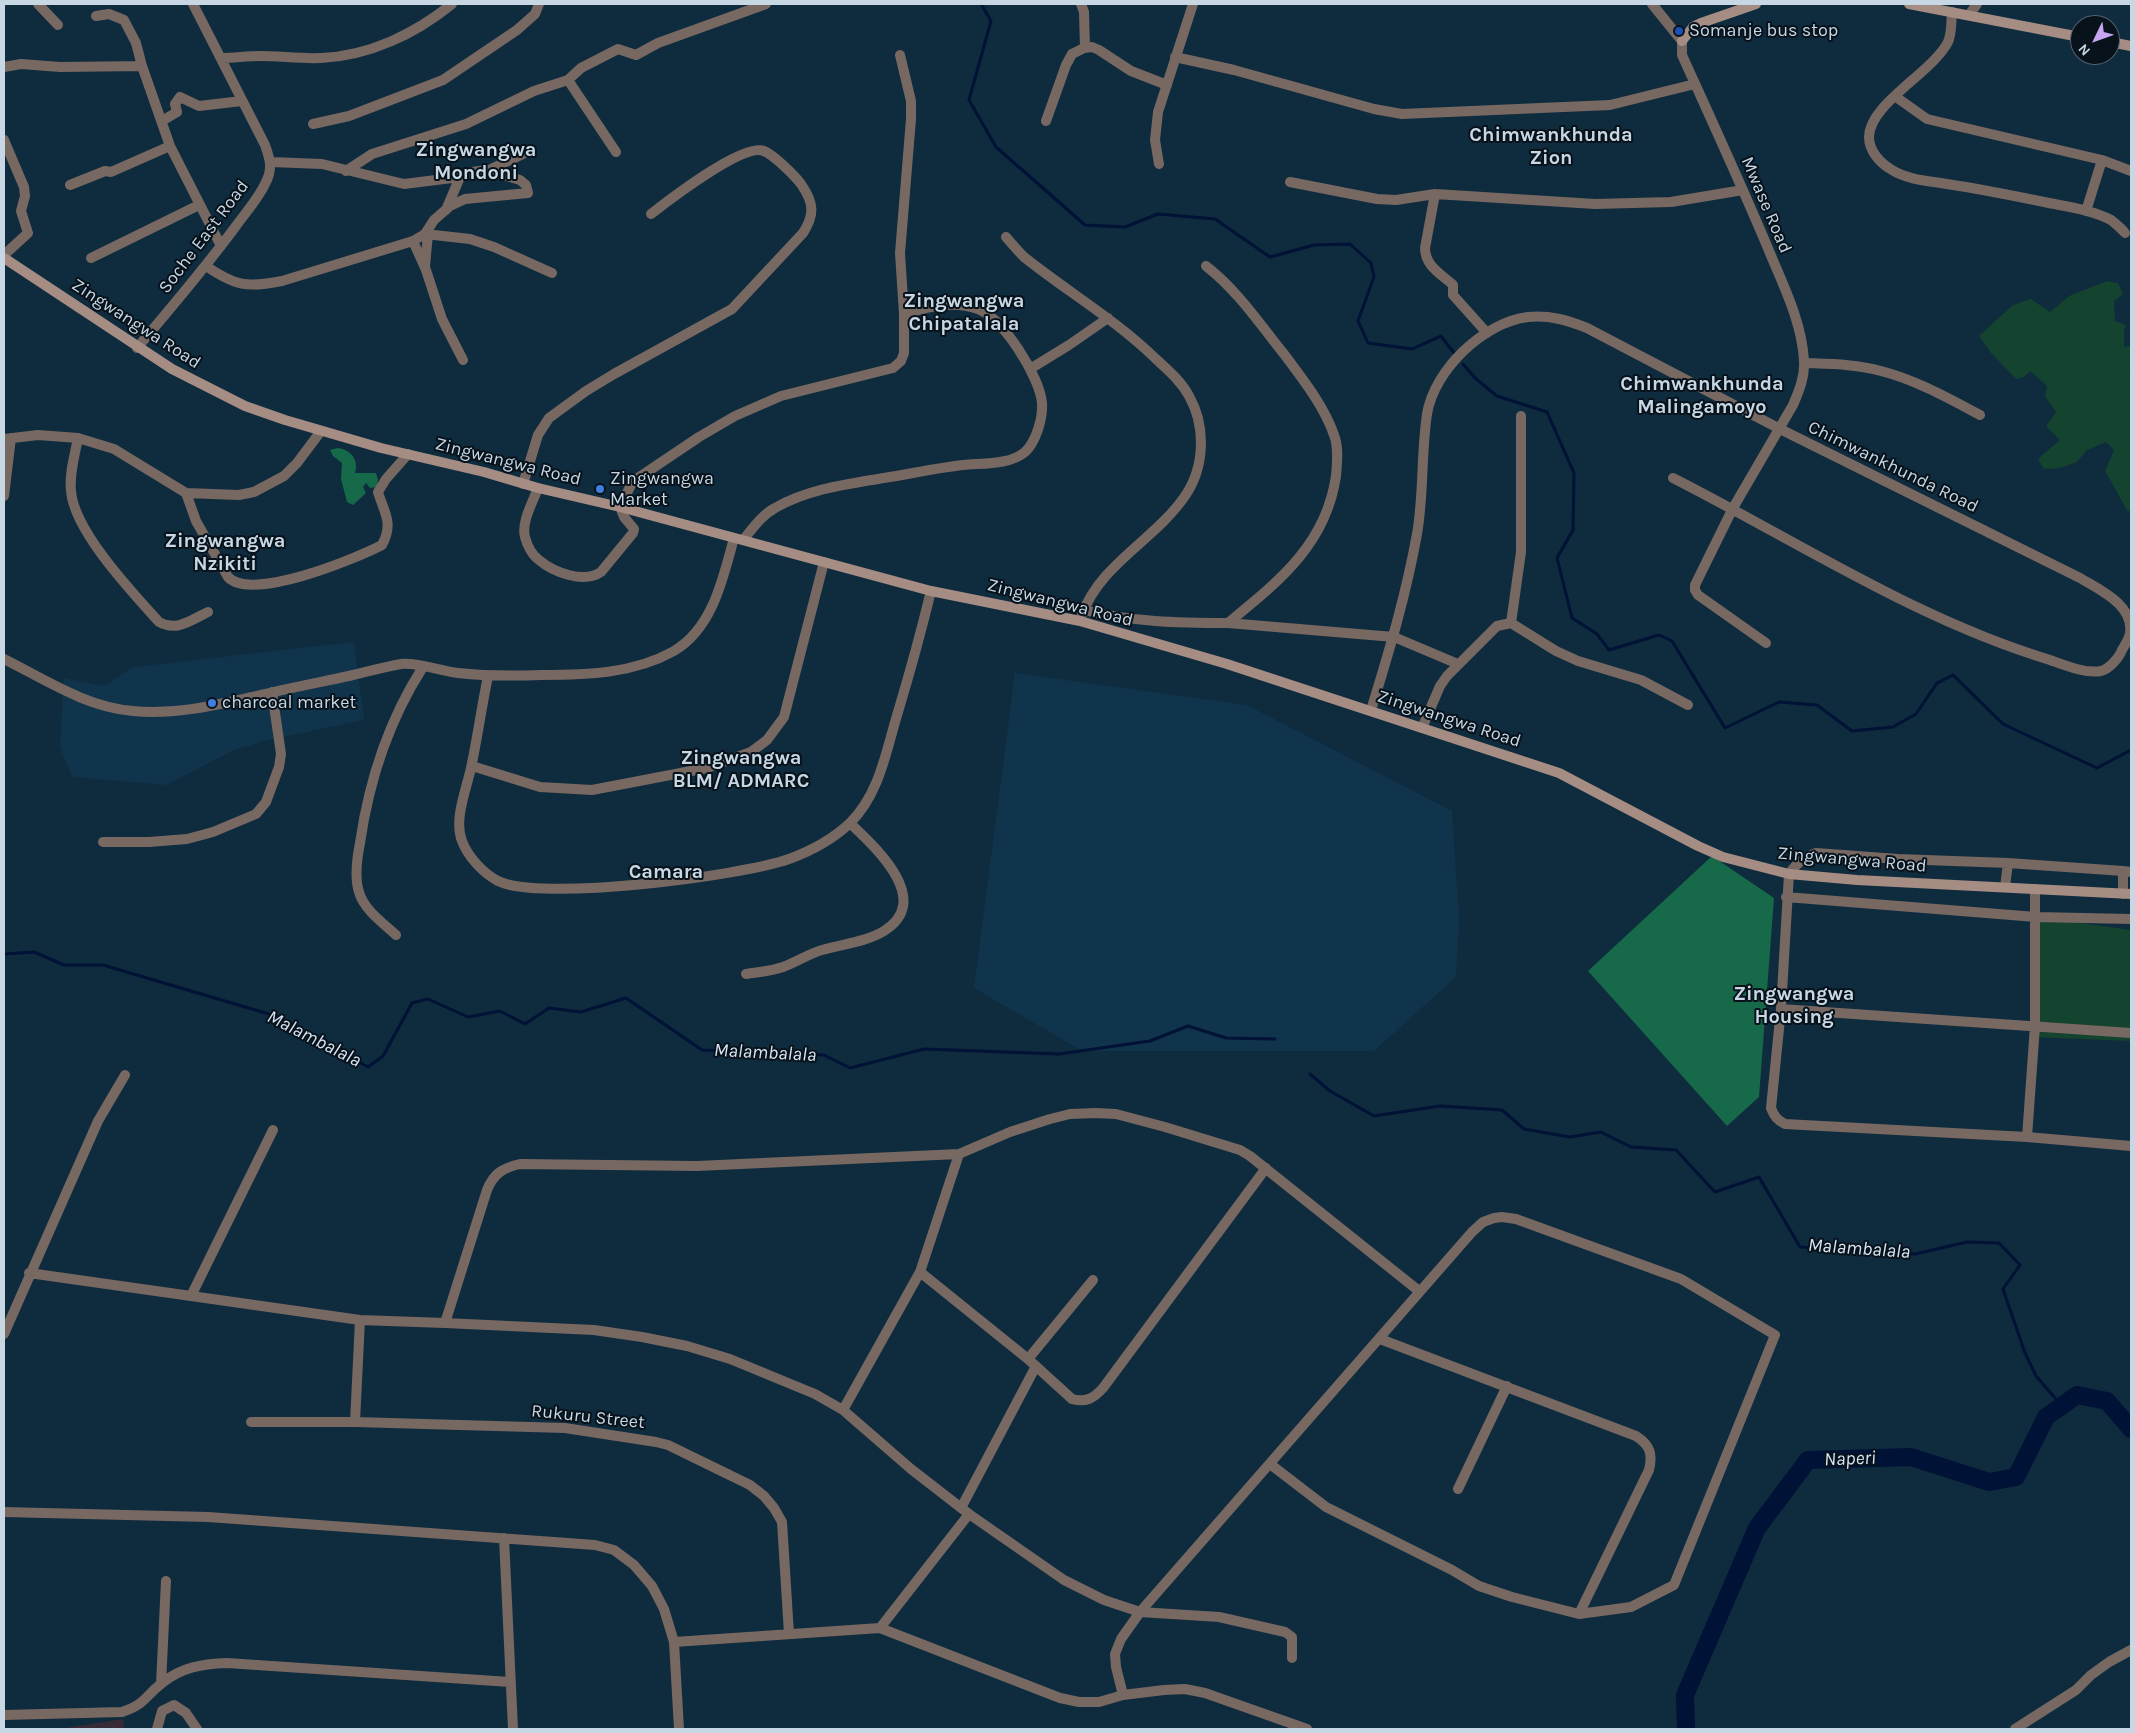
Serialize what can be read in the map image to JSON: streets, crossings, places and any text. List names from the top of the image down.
{
  "streets": {
    "street": [
      "Mwase Road",
      "Soche East Road",
      "Zingwangwa Road",
      "Chimwankhunda Road",
      "Rukuru Street"
    ]
  },
  "crossings": [
    ["Mwase Road", "Chimwankhunda Road"],
    ["Soche East Road", "Zingwangwa Road"],
    ["Zingwangwa Road", "Chimwankhunda Road"]
  ],
  "districts": [
    "Chimwankhunda Zion",
    "Zingwangwa Mondoni",
    "Zingwangwa Chipatalala",
    "Chimwankhunda Malingamoyo",
    "Zingwangwa Nzikiti",
    "Zingwangwa BLM/ ADMARC",
    "Camara",
    "Zingwangwa Housing"
  ],
  "water": ["Malambalala", "Naperi"],
  "places": ["Somanje bus stop", "Zingwangwa Market", "charcoal market"],
  "north": "bottom left"
}
